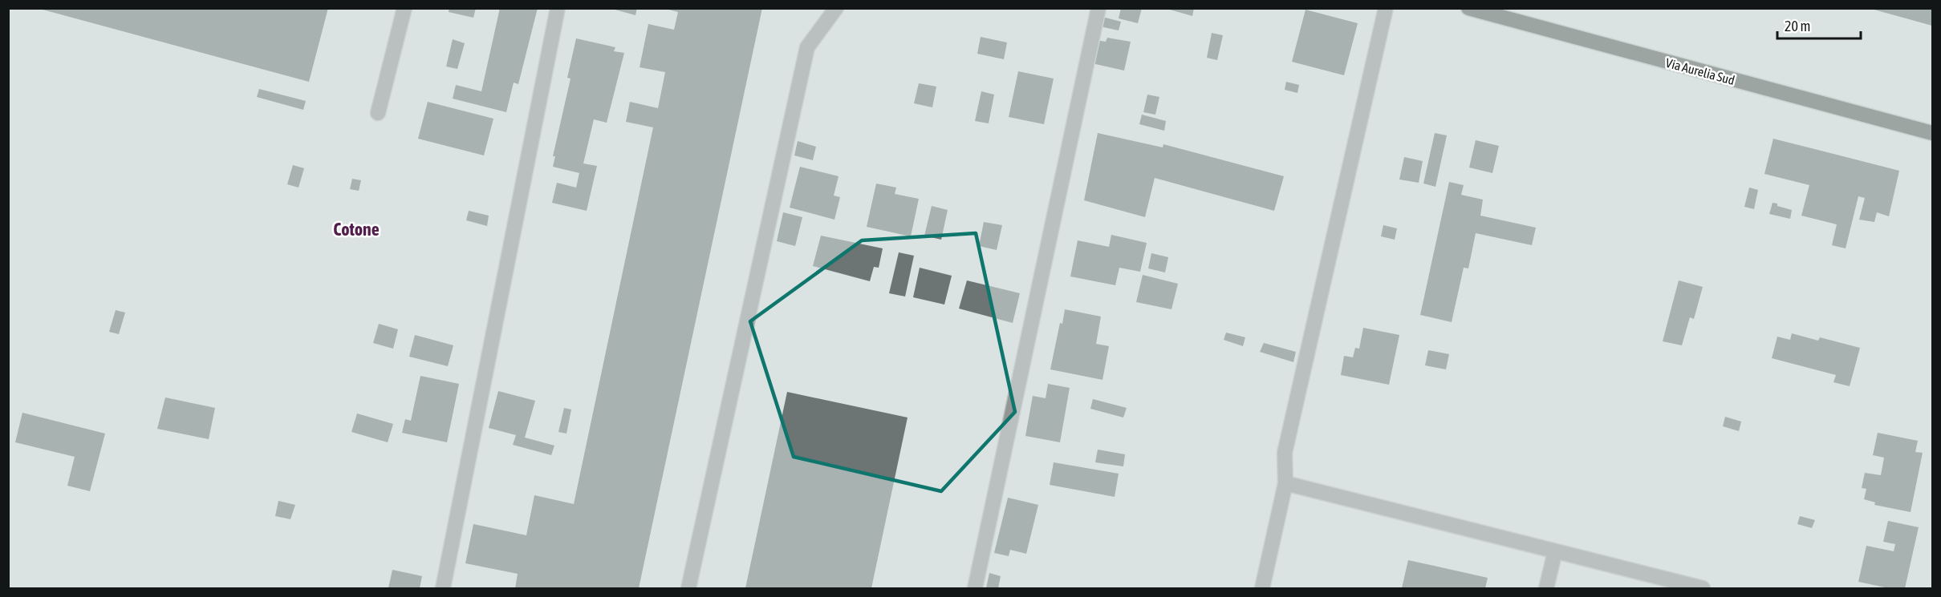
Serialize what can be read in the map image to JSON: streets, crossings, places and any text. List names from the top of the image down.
{
  "streets": {
    "main road": ["Via Aurelia Sud"]
  },
  "districts": ["Cotone"],
  "scale_bar": "20 m"
}
